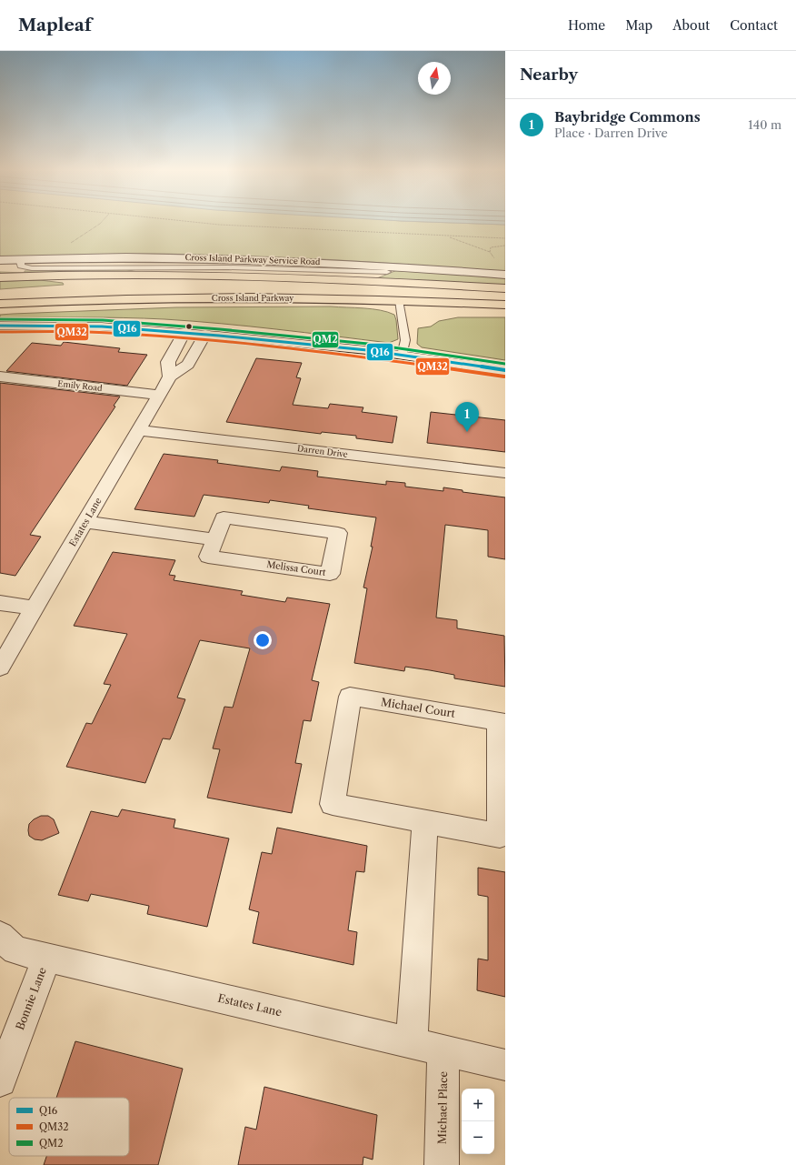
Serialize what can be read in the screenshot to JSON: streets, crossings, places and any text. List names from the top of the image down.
{
  "streets": {
    "highway": ["Cross Island Parkway"],
    "street": [
      "Cross Island Parkway Service Road",
      "Emily Road",
      "Darren Drive",
      "Estates Lane",
      "Melissa Court",
      "Michael Court",
      "Bonnie Lane",
      "Michael Place"
    ]
  },
  "crossings": [
    ["Emily Road", "Estates Lane"],
    ["Darren Drive", "Estates Lane"],
    ["Estates Lane", "Bonnie Lane"],
    ["Estates Lane", "Michael Place"]
  ],
  "lines": ["transit line QM2", "transit line Q16", "transit line QM32"],
  "legend": ["Q16", "QM32", "QM2"],
  "north": "top",
  "page": {
    "header": "Mapleaf",
    "nav": [
      "Home",
      "Map",
      "About",
      "Contact"
    ],
    "heading": "Nearby",
    "list": [
      {
        "mark": "1",
        "name": "Baybridge Commons",
        "note": "Place · Darren Drive",
        "value": "140 m"
      }
    ],
    "pins": "1",
    "map_buttons": ["+", "−"]
  }
}
